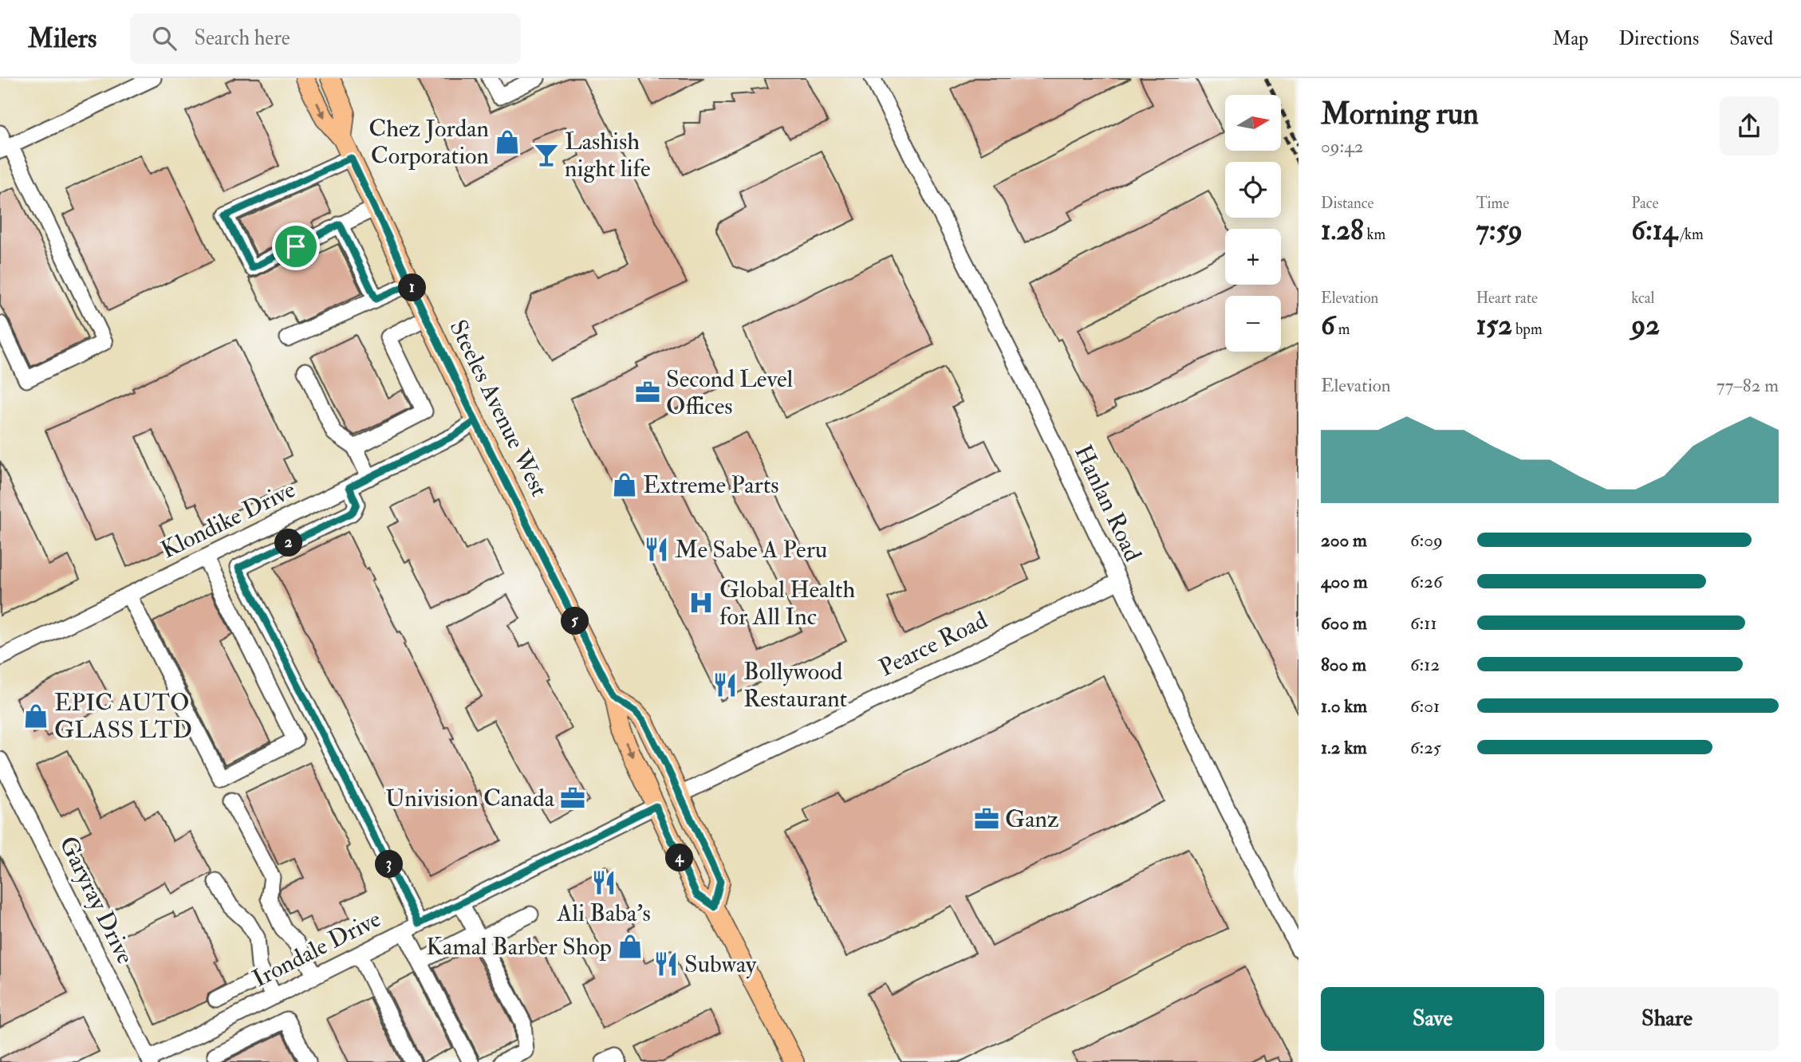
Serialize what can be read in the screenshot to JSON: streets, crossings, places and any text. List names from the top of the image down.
{
  "streets": {
    "main road": ["Steeles Avenue West"],
    "street": [
      "Hanlan Road",
      "Klondike Drive",
      "Pearce Road",
      "Garyray Drive",
      "Irondale Drive"
    ]
  },
  "crossings": [
    ["Steeles Avenue West", "Klondike Drive"],
    ["Steeles Avenue West", "Pearce Road"],
    ["Steeles Avenue West", "Irondale Drive"],
    ["Hanlan Road", "Pearce Road"],
    ["Garyray Drive", "Irondale Drive"]
  ],
  "places": {
    "shop": [
      "Chez Jordan Corporation",
      "Extreme Parts",
      "EPIC AUTO GLASS LTD",
      "Kamal Barber Shop"
    ],
    "bar": ["Lashish night life"],
    "office": ["Second Level Offices", "Univision Canada", "Ganz"],
    "restaurant": [
      "Me Sabe A Peru",
      "Bollywood Restaurant",
      "Ali Baba's",
      "Subway"
    ],
    "hospital": ["Global Health for All Inc"]
  },
  "north": "right",
  "page": {
    "header": "Milers",
    "search": "Search here",
    "nav": ["Map", "Directions", "Saved"],
    "heading": ["Morning run", "09:42"],
    "map_buttons": ["+", "−"],
    "stats": [
      ["Distance", "1.28 km"],
      ["Time", "7:59"],
      ["Pace", "6:14 /km"],
      ["Elevation", "6 m"],
      ["Heart rate", "152 bpm"],
      ["kcal", "92"]
    ],
    "pins": [
      "1",
      "2",
      "5",
      "4",
      "3"
    ],
    "chart": ["Elevation", "77–82 m"],
    "list": [
      {
        "name": "200 m",
        "note": "6:09"
      },
      {
        "name": "400 m",
        "note": "6:26"
      },
      {
        "name": "600 m",
        "note": "6:11"
      },
      {
        "name": "800 m",
        "note": "6:12"
      },
      {
        "name": "1.0 km",
        "note": "6:01"
      },
      {
        "name": "1.2 km",
        "note": "6:25"
      }
    ],
    "buttons": ["Save", "Share"]
  }
}
